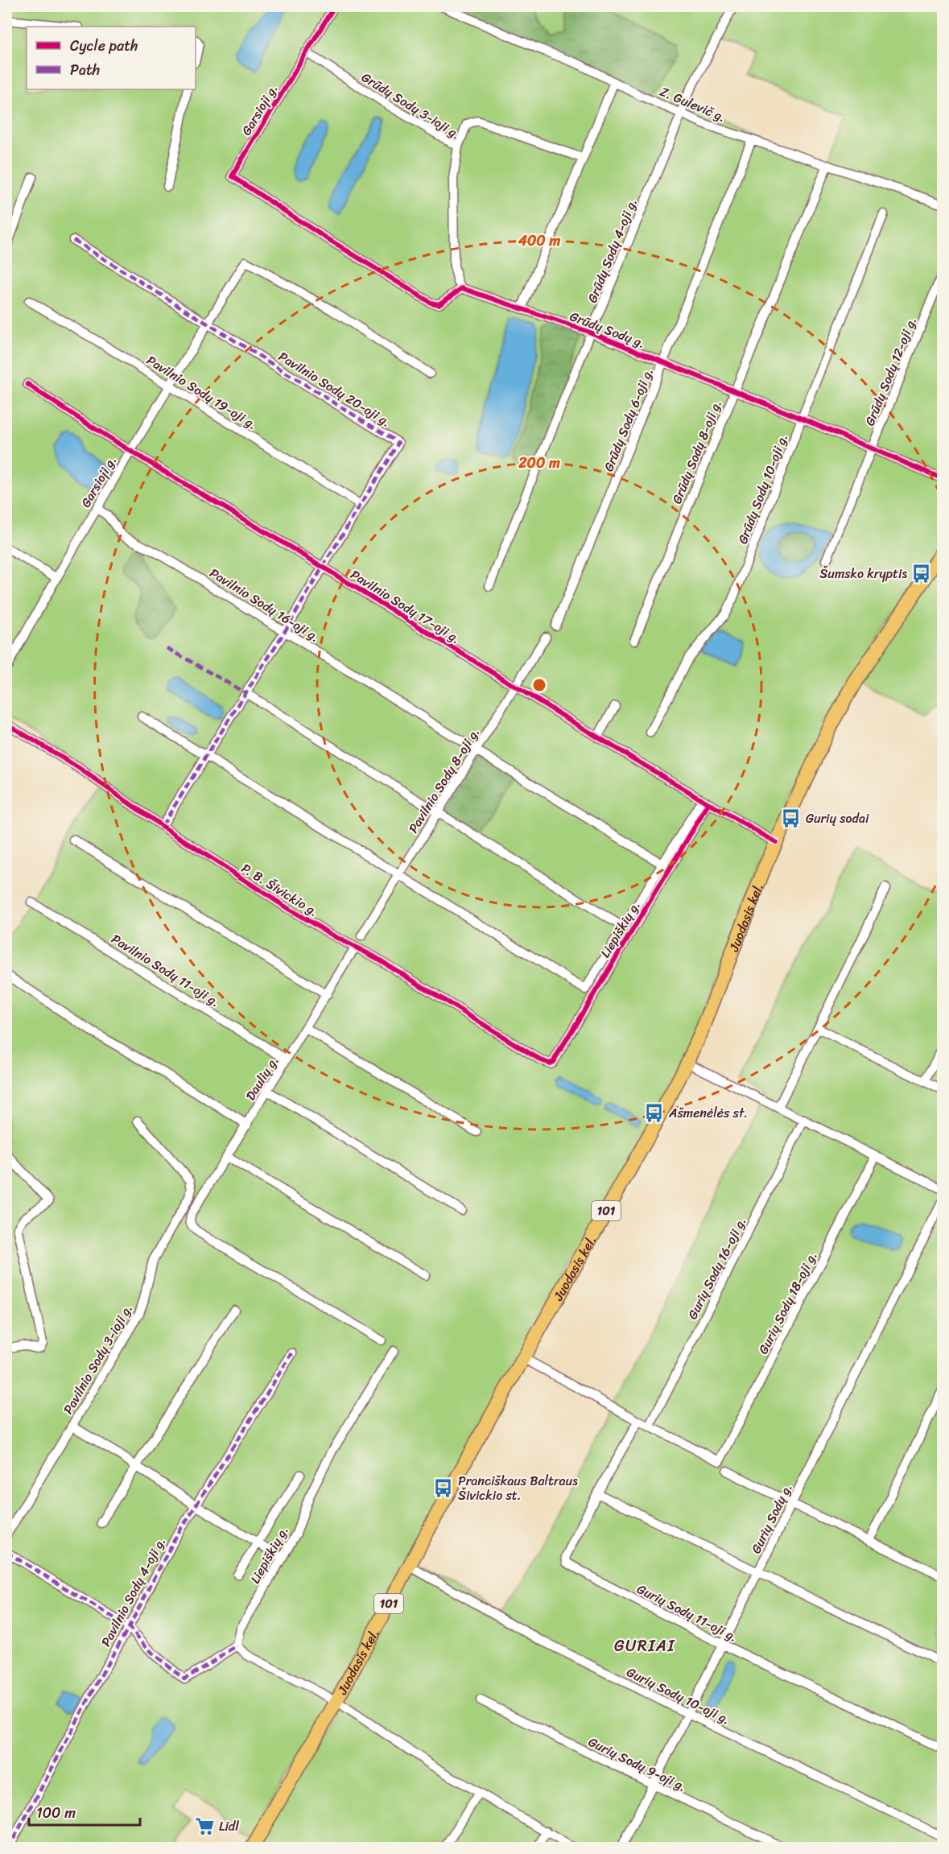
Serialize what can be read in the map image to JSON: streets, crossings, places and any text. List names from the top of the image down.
{
  "streets": {
    "main road": ["Juodasis kel.", "101"],
    "street": [
      "Z. Gulevič g.",
      "Grūdų Sodų 3-ioji g.",
      "Garsioji g.",
      "Grūdų Sodų 4-oji g.",
      "Grūdų Sodų g.",
      "Grūdų Sodų 12-oji g.",
      "Pavilnio Sodų 20-oji g.",
      "Pavilnio Sodų 19-oji g.",
      "Grūdų Sodų 6-oji g.",
      "Grūdų Sodų 8-oji g.",
      "Grūdų Sodų 10-oji g.",
      "Pavilnio Sodų 16-oji g.",
      "Pavilnio Sodų 17-oji g.",
      "Pavilnio Sodų 8-oji g.",
      "P. B. Šivickio g.",
      "Liepiškių g.",
      "Pavilnio Sodų 11-oji g.",
      "Daulių g.",
      "Gurių Sodų 16-oji g.",
      "Gurių Sodų 18-oji g.",
      "Pavilnio Sodų 3-ioji g.",
      "Gurių Sodų g.",
      "Pavilnio Sodų 4-oji g.",
      "Gurių Sodų 11-oji g.",
      "Gurių Sodų 10-oji g.",
      "Gurių Sodų 9-oji g."
    ]
  },
  "crossings": [
    ["Z. Gulevič g.", "Grūdų Sodų 4-oji g."],
    ["Z. Gulevič g.", "Grūdų Sodų 6-oji g."],
    ["Z. Gulevič g.", "Grūdų Sodų 8-oji g."],
    ["Grūdų Sodų 3-ioji g.", "Garsioji g."],
    ["Grūdų Sodų 3-ioji g.", "Grūdų Sodų g."],
    ["Garsioji g.", "Grūdų Sodų g."],
    ["Garsioji g.", "Pavilnio Sodų 20-oji g."],
    ["Garsioji g.", "Pavilnio Sodų 19-oji g."],
    ["Garsioji g.", "Pavilnio Sodų 16-oji g."],
    ["Garsioji g.", "Pavilnio Sodų 17-oji g."],
    ["Grūdų Sodų 4-oji g.", "Grūdų Sodų g."],
    ["Grūdų Sodų g.", "Grūdų Sodų 12-oji g."],
    ["Grūdų Sodų g.", "Grūdų Sodų 6-oji g."],
    ["Grūdų Sodų g.", "Grūdų Sodų 8-oji g."],
    ["Grūdų Sodų g.", "Grūdų Sodų 10-oji g."],
    ["Pavilnio Sodų 20-oji g.", "Pavilnio Sodų 19-oji g."],
    ["Pavilnio Sodų 20-oji g.", "Pavilnio Sodų 16-oji g."],
    ["Pavilnio Sodų 20-oji g.", "Pavilnio Sodų 17-oji g."],
    ["Pavilnio Sodų 20-oji g.", "P. B. Šivickio g."],
    ["Pavilnio Sodų 16-oji g.", "Pavilnio Sodų 8-oji g."],
    ["Pavilnio Sodų 17-oji g.", "Pavilnio Sodų 8-oji g."],
    ["Pavilnio Sodų 17-oji g.", "Juodasis kel."],
    ["Pavilnio Sodų 17-oji g.", "Liepiškių g."],
    ["P. B. Šivickio g.", "Liepiškių g."],
    ["P. B. Šivickio g.", "Daulių g."],
    ["Juodasis kel.", "Gurių Sodų 10-oji g."],
    ["Pavilnio Sodų 11-oji g.", "Daulių g."],
    ["Gurių Sodų 16-oji g.", "Gurių Sodų 18-oji g."],
    ["Gurių Sodų g.", "Gurių Sodų 11-oji g."],
    ["Gurių Sodų g.", "Gurių Sodų 10-oji g."],
    ["Gurių Sodų g.", "Gurių Sodų 9-oji g."]
  ],
  "districts": ["GURIAI"],
  "places": {
    "bus stop": [
      "Šumsko kryptis",
      "Gurių sodai",
      "Ašmenėlės st.",
      "Pranciškaus Baltraus Šivickio st."
    ],
    "supermarket": ["Lidl"]
  },
  "legend": ["Cycle path", "Path"],
  "scale_bar": "100 m",
  "rings": ["400 m", "200 m"]
}
